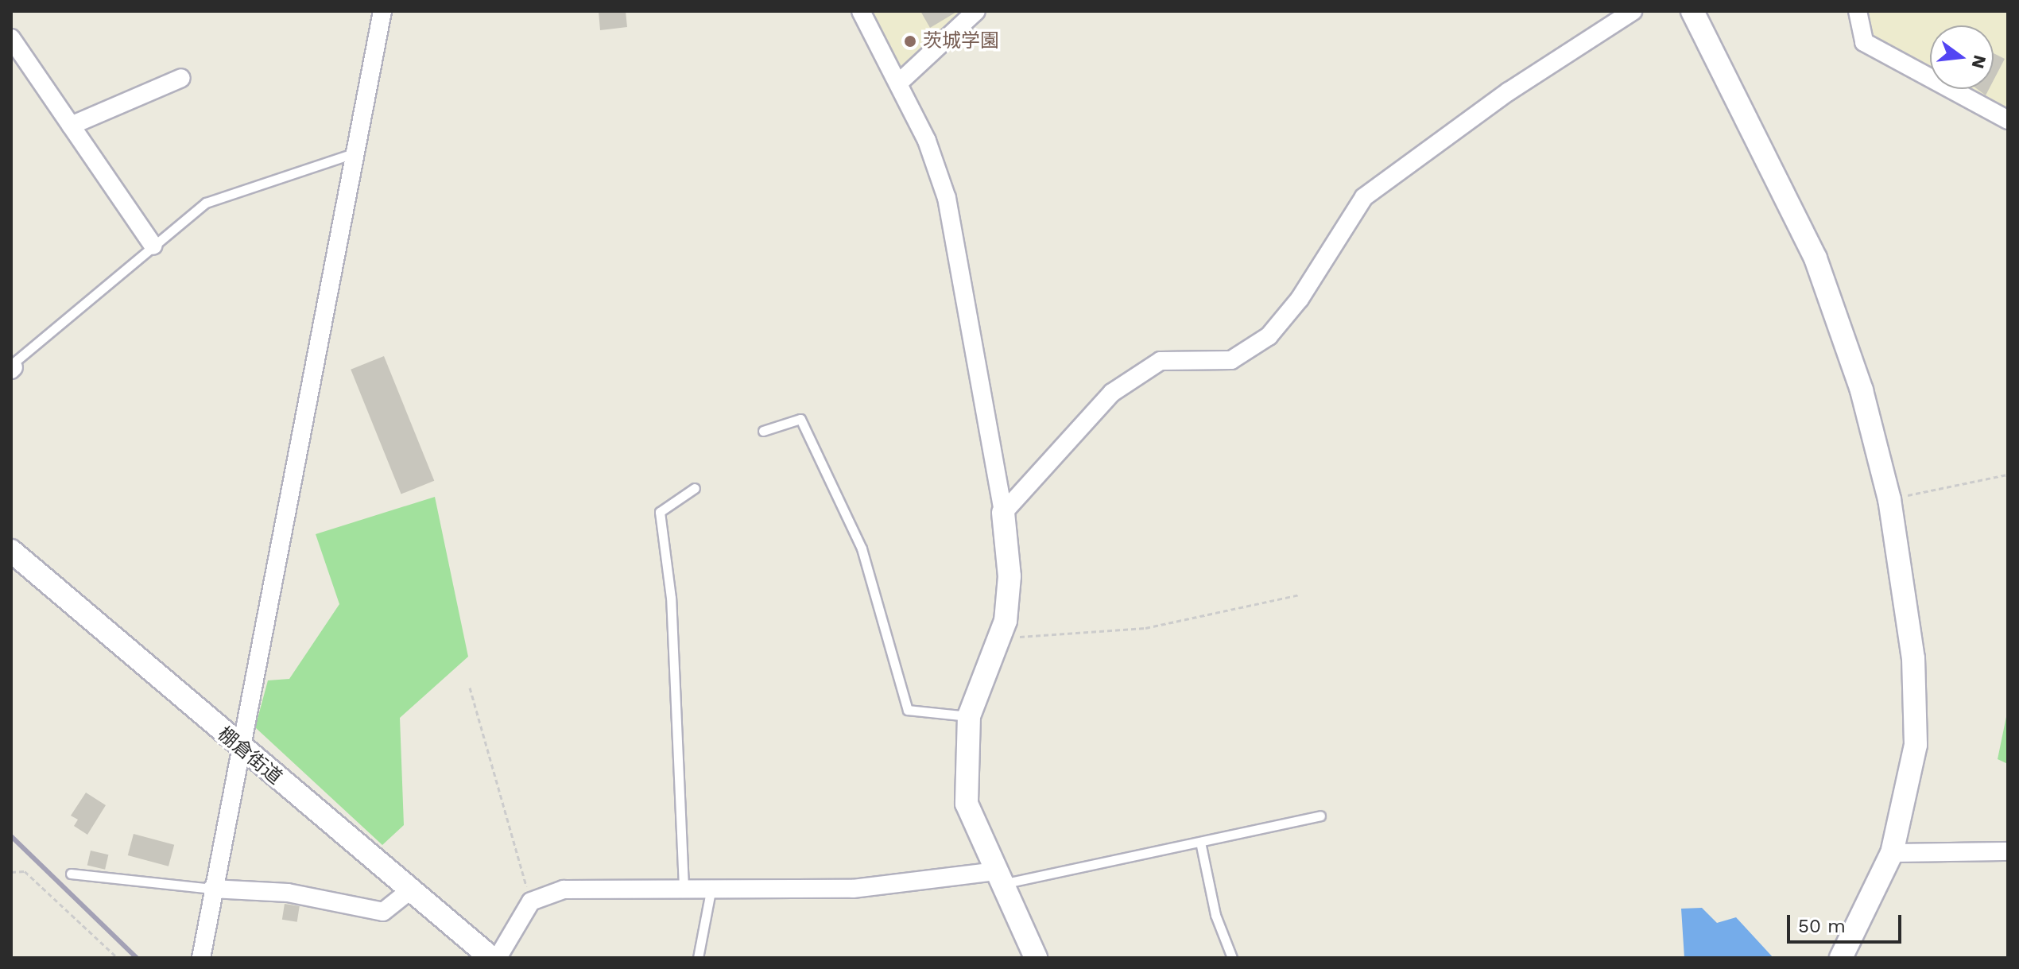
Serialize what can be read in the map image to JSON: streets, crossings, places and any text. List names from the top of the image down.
{
  "streets": {
    "street": ["棚倉街道"]
  },
  "places": ["茨城学園"],
  "scale_bar": "50 m",
  "north": "right"
}
